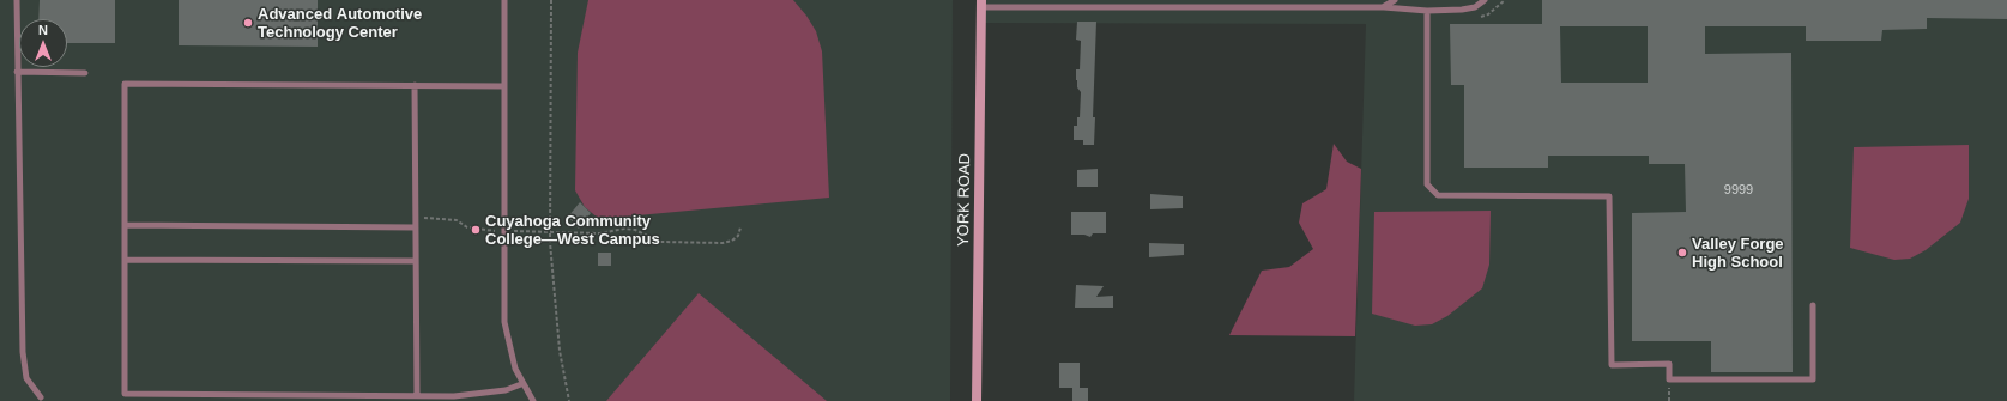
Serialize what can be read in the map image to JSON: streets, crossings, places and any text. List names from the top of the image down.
{
  "streets": {
    "main road": ["YORK ROAD"]
  },
  "places": ["Advanced Automotive Technology Center", "Cuyahoga Community College—West Campus", "Valley Forge High School"],
  "house_numbers": ["9999"],
  "north": "top"
}
